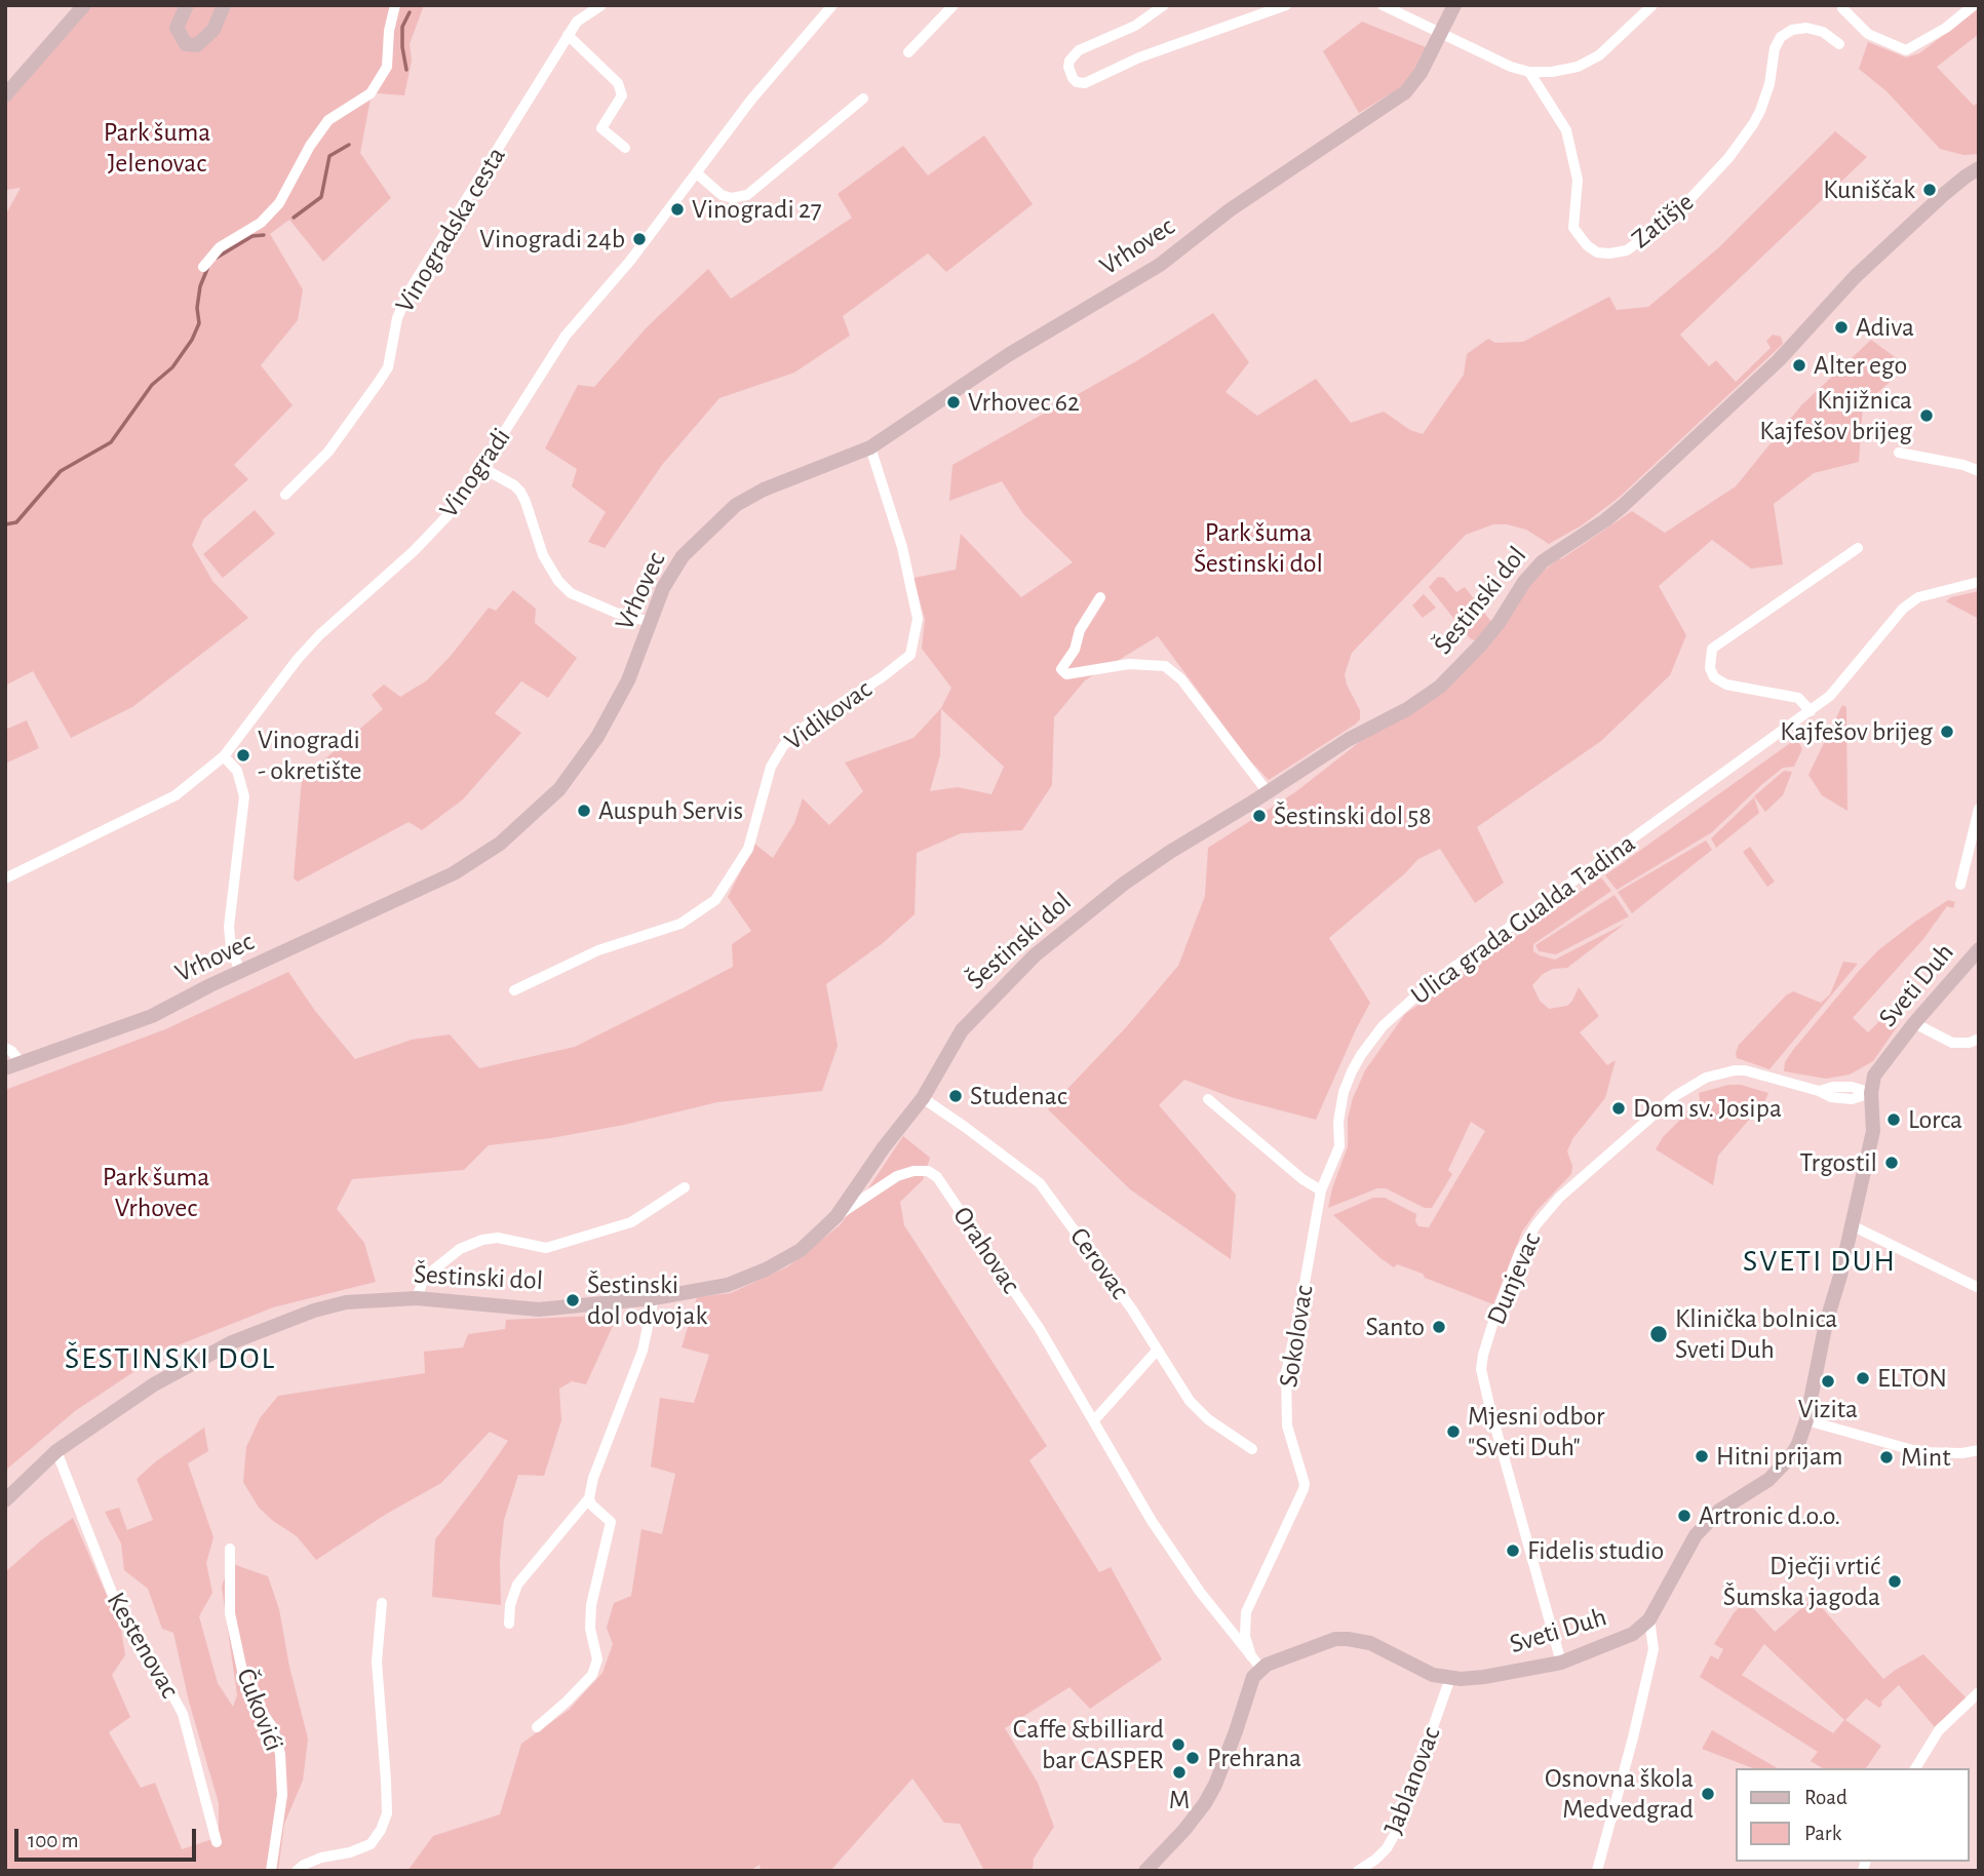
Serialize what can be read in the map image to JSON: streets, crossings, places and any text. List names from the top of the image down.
{
  "streets": {
    "street": [
      "Zatišje",
      "Vinogradska cesta",
      "Vrhovec",
      "Vinogradi",
      "Šestinski dol",
      "Vidikovac",
      "Ulica grada Gualda Tadina",
      "Sveti Duh",
      "Orahovac",
      "Cerovac",
      "Dunjevac",
      "Sokolovac",
      "Kestenovac",
      "Čukovići",
      "Jablanovac"
    ]
  },
  "crossings": [
    ["Vrhovec", "Vidikovac"],
    ["Šestinski dol", "Orahovac"],
    ["Šestinski dol", "Cerovac"],
    ["Šestinski dol", "Kestenovac"],
    ["Ulica grada Gualda Tadina", "Sokolovac"],
    ["Sveti Duh", "Orahovac"],
    ["Sveti Duh", "Dunjevac"],
    ["Sveti Duh", "Jablanovac"],
    ["Orahovac", "Sokolovac"]
  ],
  "districts": ["SVETI DUH", "ŠESTINSKI DOL"],
  "parks": ["Park šuma Jelenovac", "Park šuma Šestinski dol", "Park šuma Vrhovec"],
  "places": [
    "Kuniščak",
    "Vinogradi 27",
    "Vinogradi 24b",
    "Adiva",
    "Alter ego",
    "Vrhovec 62",
    "Knjižnica Kajfešov brijeg",
    "Kajfešov brijeg",
    "Vinogradi - okretište",
    "Auspuh Servis",
    "Šestinski dol 58",
    "Studenac",
    "Dom sv. Josipa",
    "Lorca",
    "Trgostil",
    "Šestinski dol odvojak",
    "Santo",
    "Klinička bolnica Sveti Duh",
    "ELTON",
    "Vizita",
    "Mjesni odbor \"Sveti Duh\"",
    "Hitni prijam",
    "Mint",
    "Artronic d.o.o.",
    "Fidelis studio",
    "Dječji vrtić Šumska jagoda",
    "Caffe &billiard bar CASPER",
    "Prehrana",
    "M",
    "Osnovna škola Medvedgrad"
  ],
  "legend": ["Road", "Park"],
  "scale_bar": "100 m"
}
